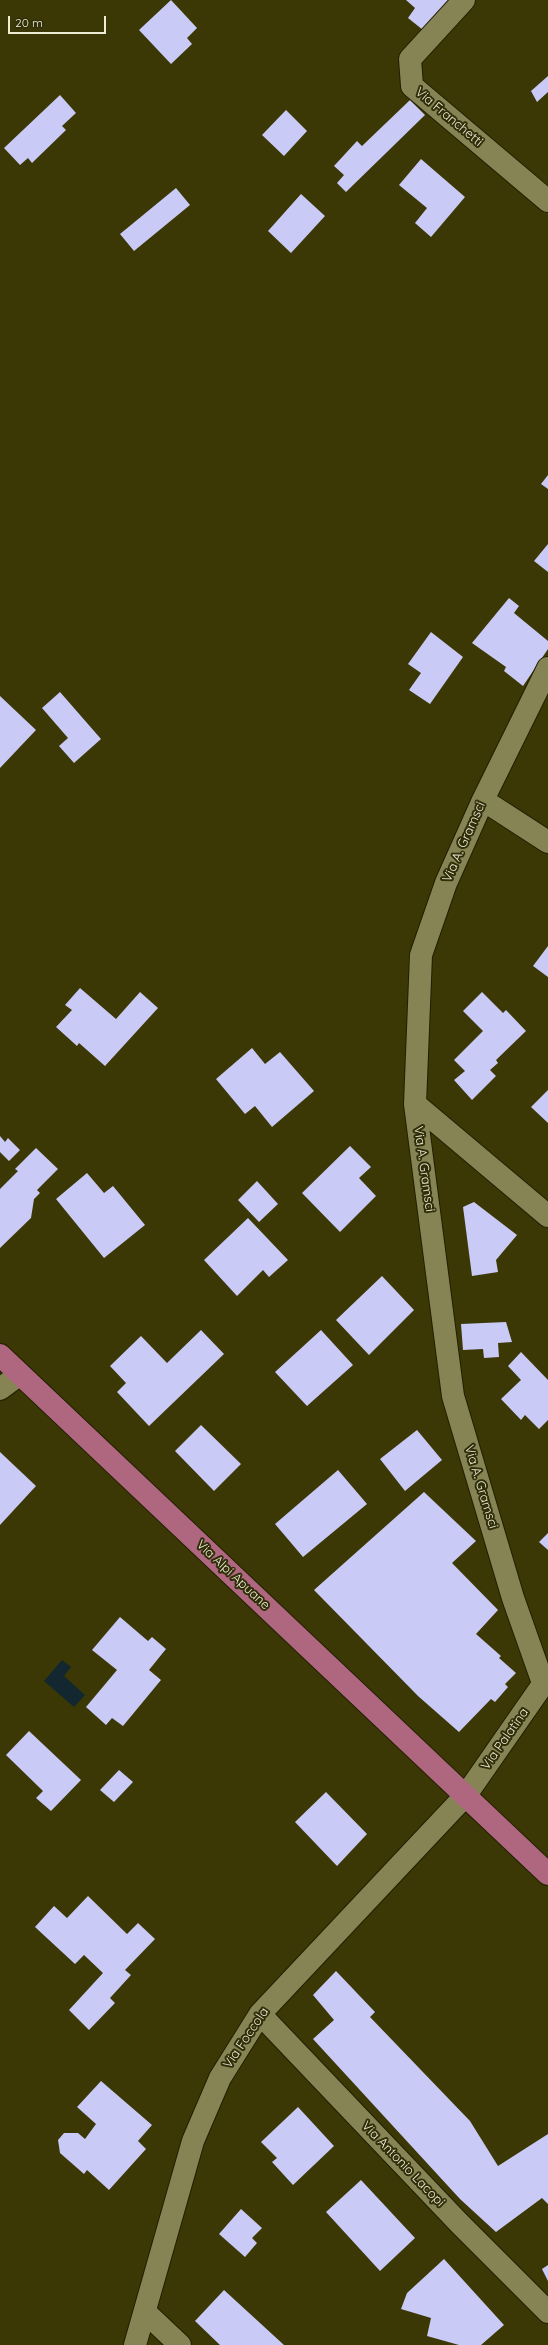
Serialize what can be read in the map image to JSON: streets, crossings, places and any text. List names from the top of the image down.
{
  "streets": {
    "main road": ["Via Alpi Apuane"],
    "street": [
      "Via Franchetti",
      "Via A. Gramsci",
      "Via Palatina",
      "Via Foccola",
      "Via Antonio Lacopi"
    ]
  },
  "crossings": [
    ["Via A. Gramsci", "Via Palatina"],
    ["Via Alpi Apuane", "Via Palatina"],
    ["Via Alpi Apuane", "Via Foccola"],
    ["Via Palatina", "Via Foccola"],
    ["Via Foccola", "Via Antonio Lacopi"]
  ],
  "scale_bar": "20 m"
}
